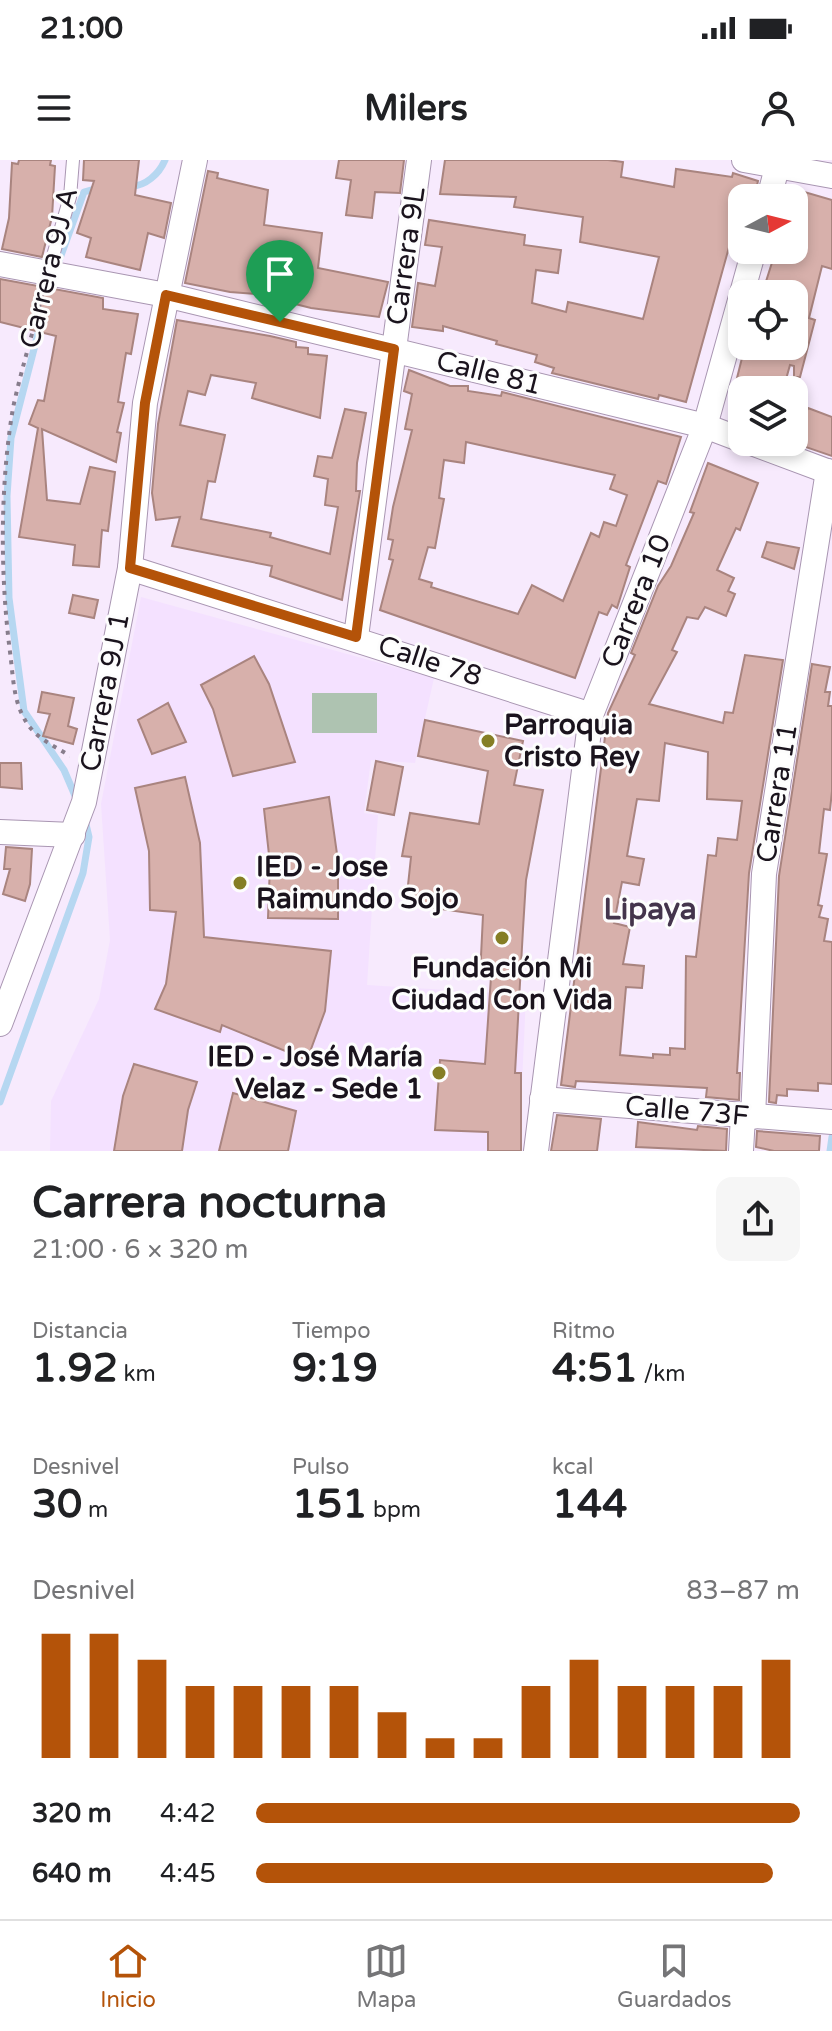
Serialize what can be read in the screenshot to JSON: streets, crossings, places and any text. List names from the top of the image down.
{
  "streets": {
    "street": [
      "Carrera 9L",
      "Calle 81",
      "Carrera 10",
      "Calle 78",
      "Carrera 9J 1",
      "Carrera 11",
      "Calle 73F"
    ],
    "lane": ["Carrera 9J A"]
  },
  "crossings": [
    ["Carrera 9L", "Calle 81"],
    ["Carrera 9L", "Calle 78"],
    ["Carrera 9J A", "Calle 81"],
    ["Carrera 9J A", "Carrera 9J 1"],
    ["Calle 81", "Carrera 10"],
    ["Calle 81", "Carrera 9J 1"],
    ["Carrera 10", "Calle 78"],
    ["Carrera 10", "Calle 73F"],
    ["Calle 78", "Carrera 9J 1"],
    ["Carrera 11", "Calle 73F"]
  ],
  "districts": ["Lipaya"],
  "places": [
    "Parroquia Cristo Rey",
    "IED - Jose Raimundo Sojo",
    "Fundación Mi Ciudad Con Vida",
    "IED - José María Velaz - Sede 1"
  ],
  "north": "right",
  "page": {
    "status": "21:00",
    "header": "Milers",
    "heading": ["Carrera nocturna", "21:00 · 6 × 320 m"],
    "stats": [
      ["Distancia", "1.92 km"],
      ["Tiempo", "9:19"],
      ["Ritmo", "4:51 /km"],
      ["Desnivel", "30 m"],
      ["Pulso", "151 bpm"],
      ["kcal", "144"]
    ],
    "chart": ["Desnivel", "83–87 m"],
    "list": [
      {
        "name": "320 m",
        "note": "4:42"
      },
      {
        "name": "640 m",
        "note": "4:45"
      }
    ],
    "tabs": ["Inicio", "Mapa", "Guardados"]
  }
}
